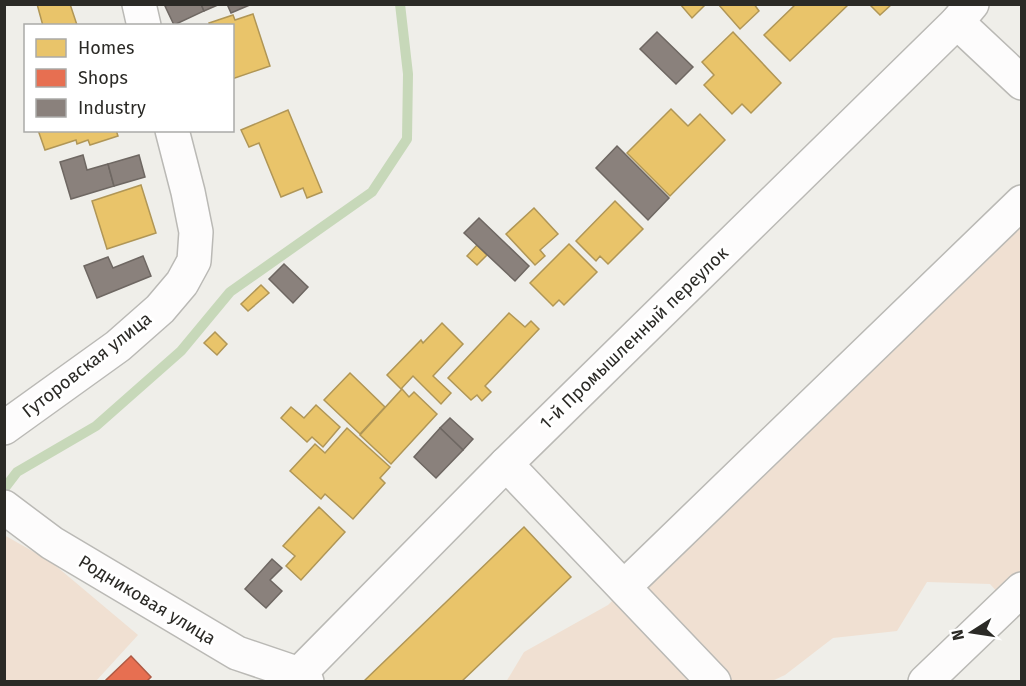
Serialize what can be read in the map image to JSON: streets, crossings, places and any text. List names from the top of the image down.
{
  "streets": {
    "street": ["1-й Промышленный переулок", "Гуторовская улица", "Родниковая улица"]
  },
  "crossings": [
    ["1-й Промышленный переулок", "Родниковая улица"]
  ],
  "legend": ["Homes", "Shops", "Industry"],
  "north": "left"
}
